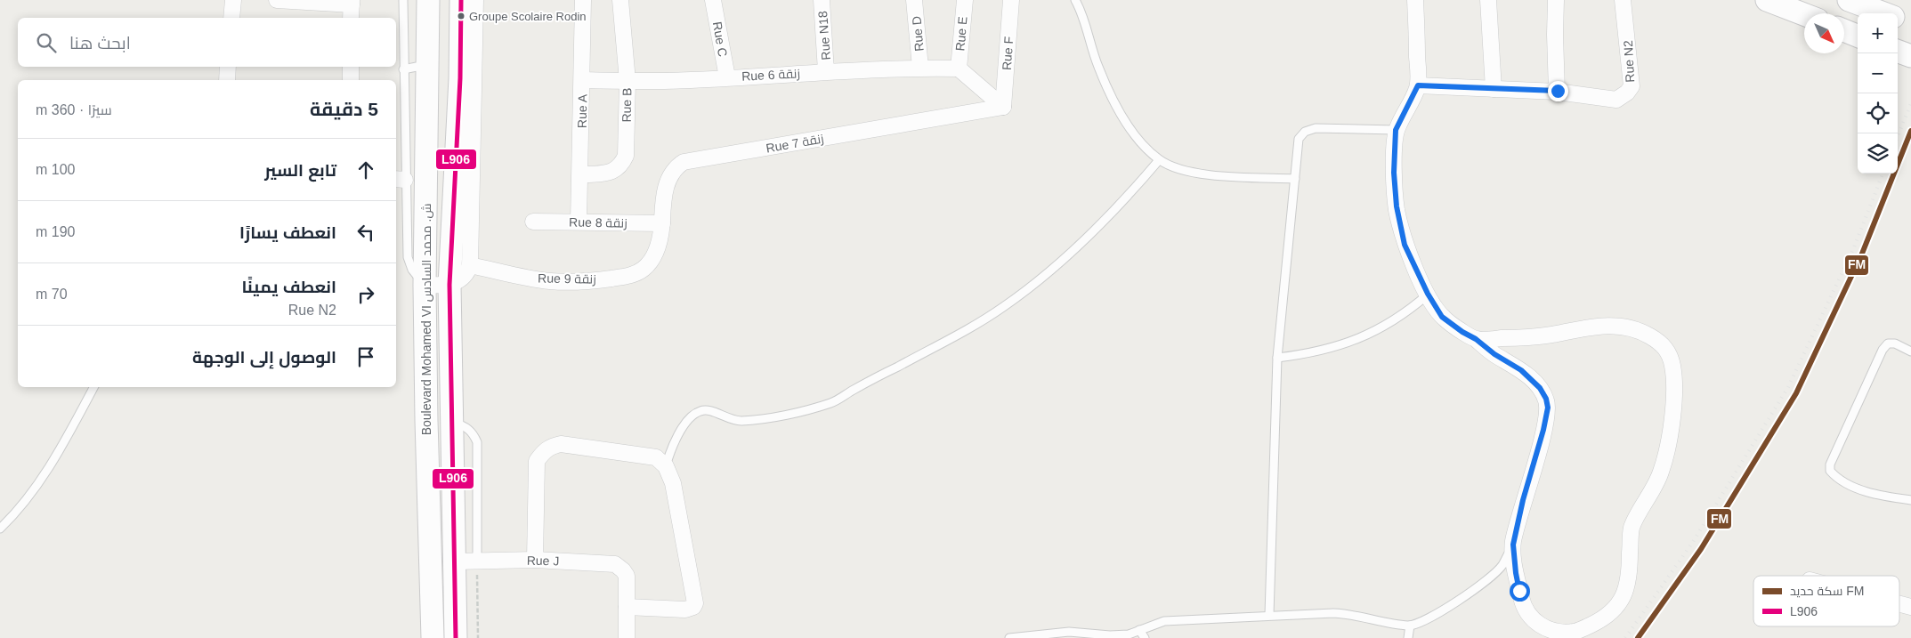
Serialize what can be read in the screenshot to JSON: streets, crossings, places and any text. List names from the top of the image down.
{
  "streets": {
    "main road": ["Boulevard Mohamed VI ش. محمد السادس"],
    "street": [
      "Rue D",
      "Rue E",
      "Rue N18",
      "Rue C",
      "Rue F",
      "Rue N2",
      "Rue 6 زنقة",
      "Rue B",
      "Rue A",
      "Rue 7 زنقة",
      "Rue 8 زنقة",
      "Rue 9 زنقة",
      "Rue J"
    ]
  },
  "crossings": [
    ["Rue D", "Rue 6 زنقة"],
    ["Rue E", "Rue 6 زنقة"],
    ["Rue N18", "Rue 6 زنقة"],
    ["Rue C", "Rue 6 زنقة"],
    ["Rue F", "Rue 7 زنقة"],
    ["Rue 6 زنقة", "Rue B"],
    ["Rue 6 زنقة", "Rue A"],
    ["Rue B", "Rue A"],
    ["Rue A", "Rue 8 زنقة"],
    ["Rue 7 زنقة", "Rue 8 زنقة"],
    ["Rue 7 زنقة", "Rue 9 زنقة"],
    ["Boulevard Mohamed VI ش. محمد السادس", "Rue J"]
  ],
  "places": ["Groupe Scolaire Rodin"],
  "lines": ["transit line L906", "rail line FM"],
  "legend": ["سكة حديد FM", "L906"],
  "north": "bottom right",
  "page": {
    "map_buttons": ["+", "−"],
    "search": "ابحث هنا",
    "heading": ["5 دقيقة", "سيرًا · 360 m"],
    "list": [
      ["تابع السير", "100 m"],
      ["انعطف يسارًا", "190 m"],
      ["انعطف يمينًا", "Rue N2", "70 m"],
      "الوصول إلى الوجهة"
    ]
  }
}
